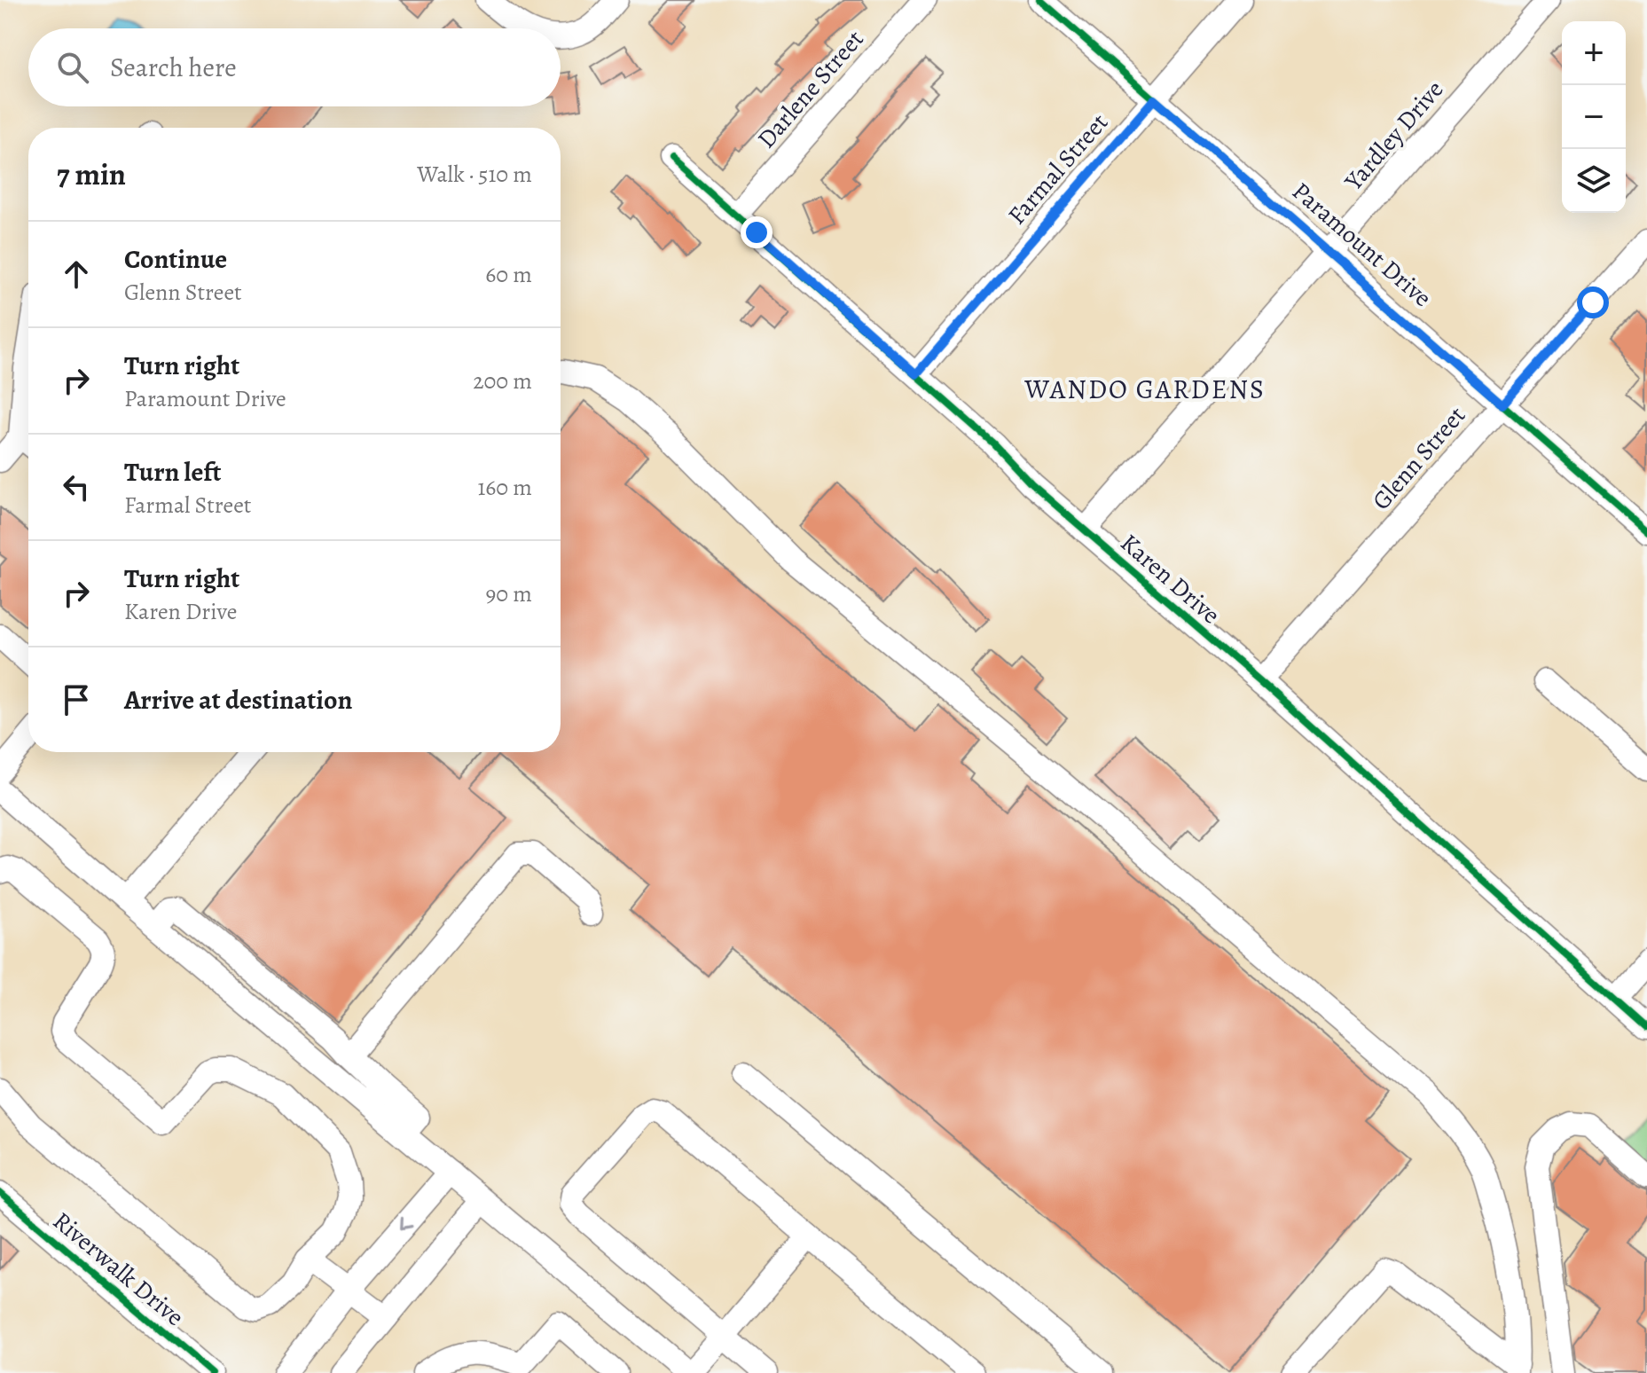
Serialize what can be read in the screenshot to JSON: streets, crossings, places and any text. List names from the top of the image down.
{
  "streets": {
    "street": [
      "Darlene Street",
      "Yardley Drive",
      "Farmal Street",
      "Paramount Drive",
      "Glenn Street",
      "Karen Drive",
      "Riverwalk Drive"
    ]
  },
  "crossings": [
    ["Darlene Street", "Karen Drive"],
    ["Yardley Drive", "Paramount Drive"],
    ["Yardley Drive", "Karen Drive"],
    ["Farmal Street", "Paramount Drive"],
    ["Farmal Street", "Karen Drive"],
    ["Paramount Drive", "Glenn Street"],
    ["Glenn Street", "Karen Drive"]
  ],
  "districts": ["WANDO GARDENS"],
  "page": {
    "map_buttons": ["+", "−"],
    "search": "Search here",
    "heading": ["7 min", "Walk · 510 m"],
    "list": [
      ["Continue", "Glenn Street", "60 m"],
      ["Turn right", "Paramount Drive", "200 m"],
      ["Turn left", "Farmal Street", "160 m"],
      ["Turn right", "Karen Drive", "90 m"],
      "Arrive at destination"
    ]
  }
}
